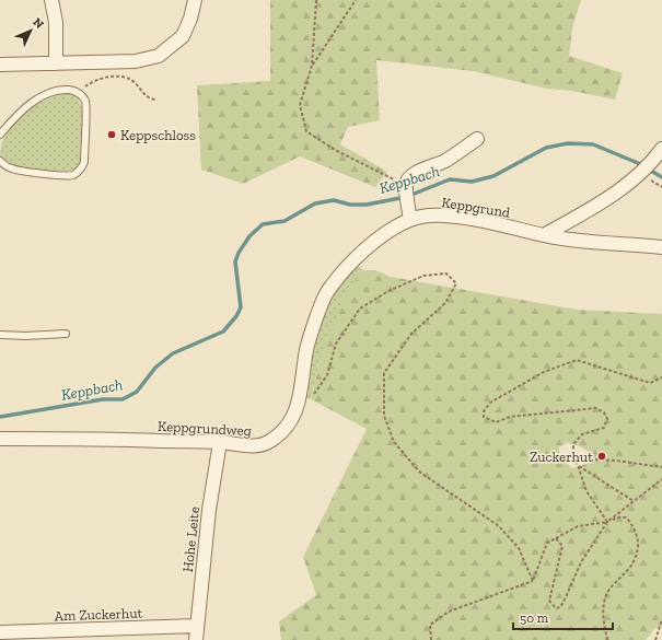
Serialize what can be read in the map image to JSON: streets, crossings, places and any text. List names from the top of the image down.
{
  "streets": {
    "street": [
      "Keppgrund",
      "Keppgrundweg",
      "Hohe Leite",
      "Am Zuckerhut"
    ]
  },
  "crossings": [
    ["Keppgrund", "Keppgrundweg"],
    ["Keppgrundweg", "Hohe Leite"],
    ["Hohe Leite", "Am Zuckerhut"]
  ],
  "water": ["Keppbach"],
  "places": ["Keppschloss", "Zuckerhut"],
  "scale_bar": "50 m",
  "north": "top right"
}
